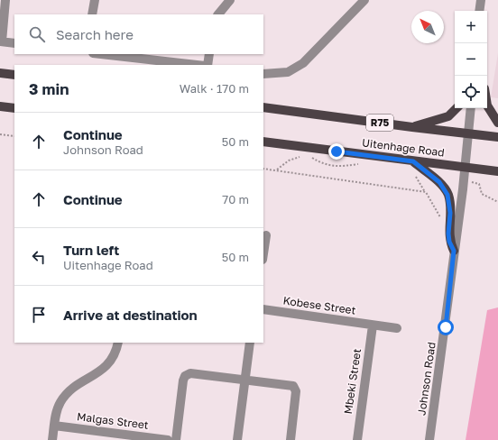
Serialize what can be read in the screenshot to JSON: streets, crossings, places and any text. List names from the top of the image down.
{
  "streets": {
    "main road": ["R75", "Uitenhage Road"],
    "street": [
      "Kobese Street",
      "Johnson Road",
      "Mbeki Street",
      "Malgas Street"
    ]
  },
  "crossings": [
    ["Uitenhage Road", "Johnson Road"],
    ["Kobese Street", "Mbeki Street"]
  ],
  "north": "top left",
  "page": {
    "map_buttons": ["+", "−"],
    "search": "Search here",
    "heading": ["3 min", "Walk · 170 m"],
    "list": [
      ["Continue", "Johnson Road", "50 m"],
      ["Continue", "70 m"],
      ["Turn left", "Uitenhage Road", "50 m"],
      "Arrive at destination"
    ]
  }
}
